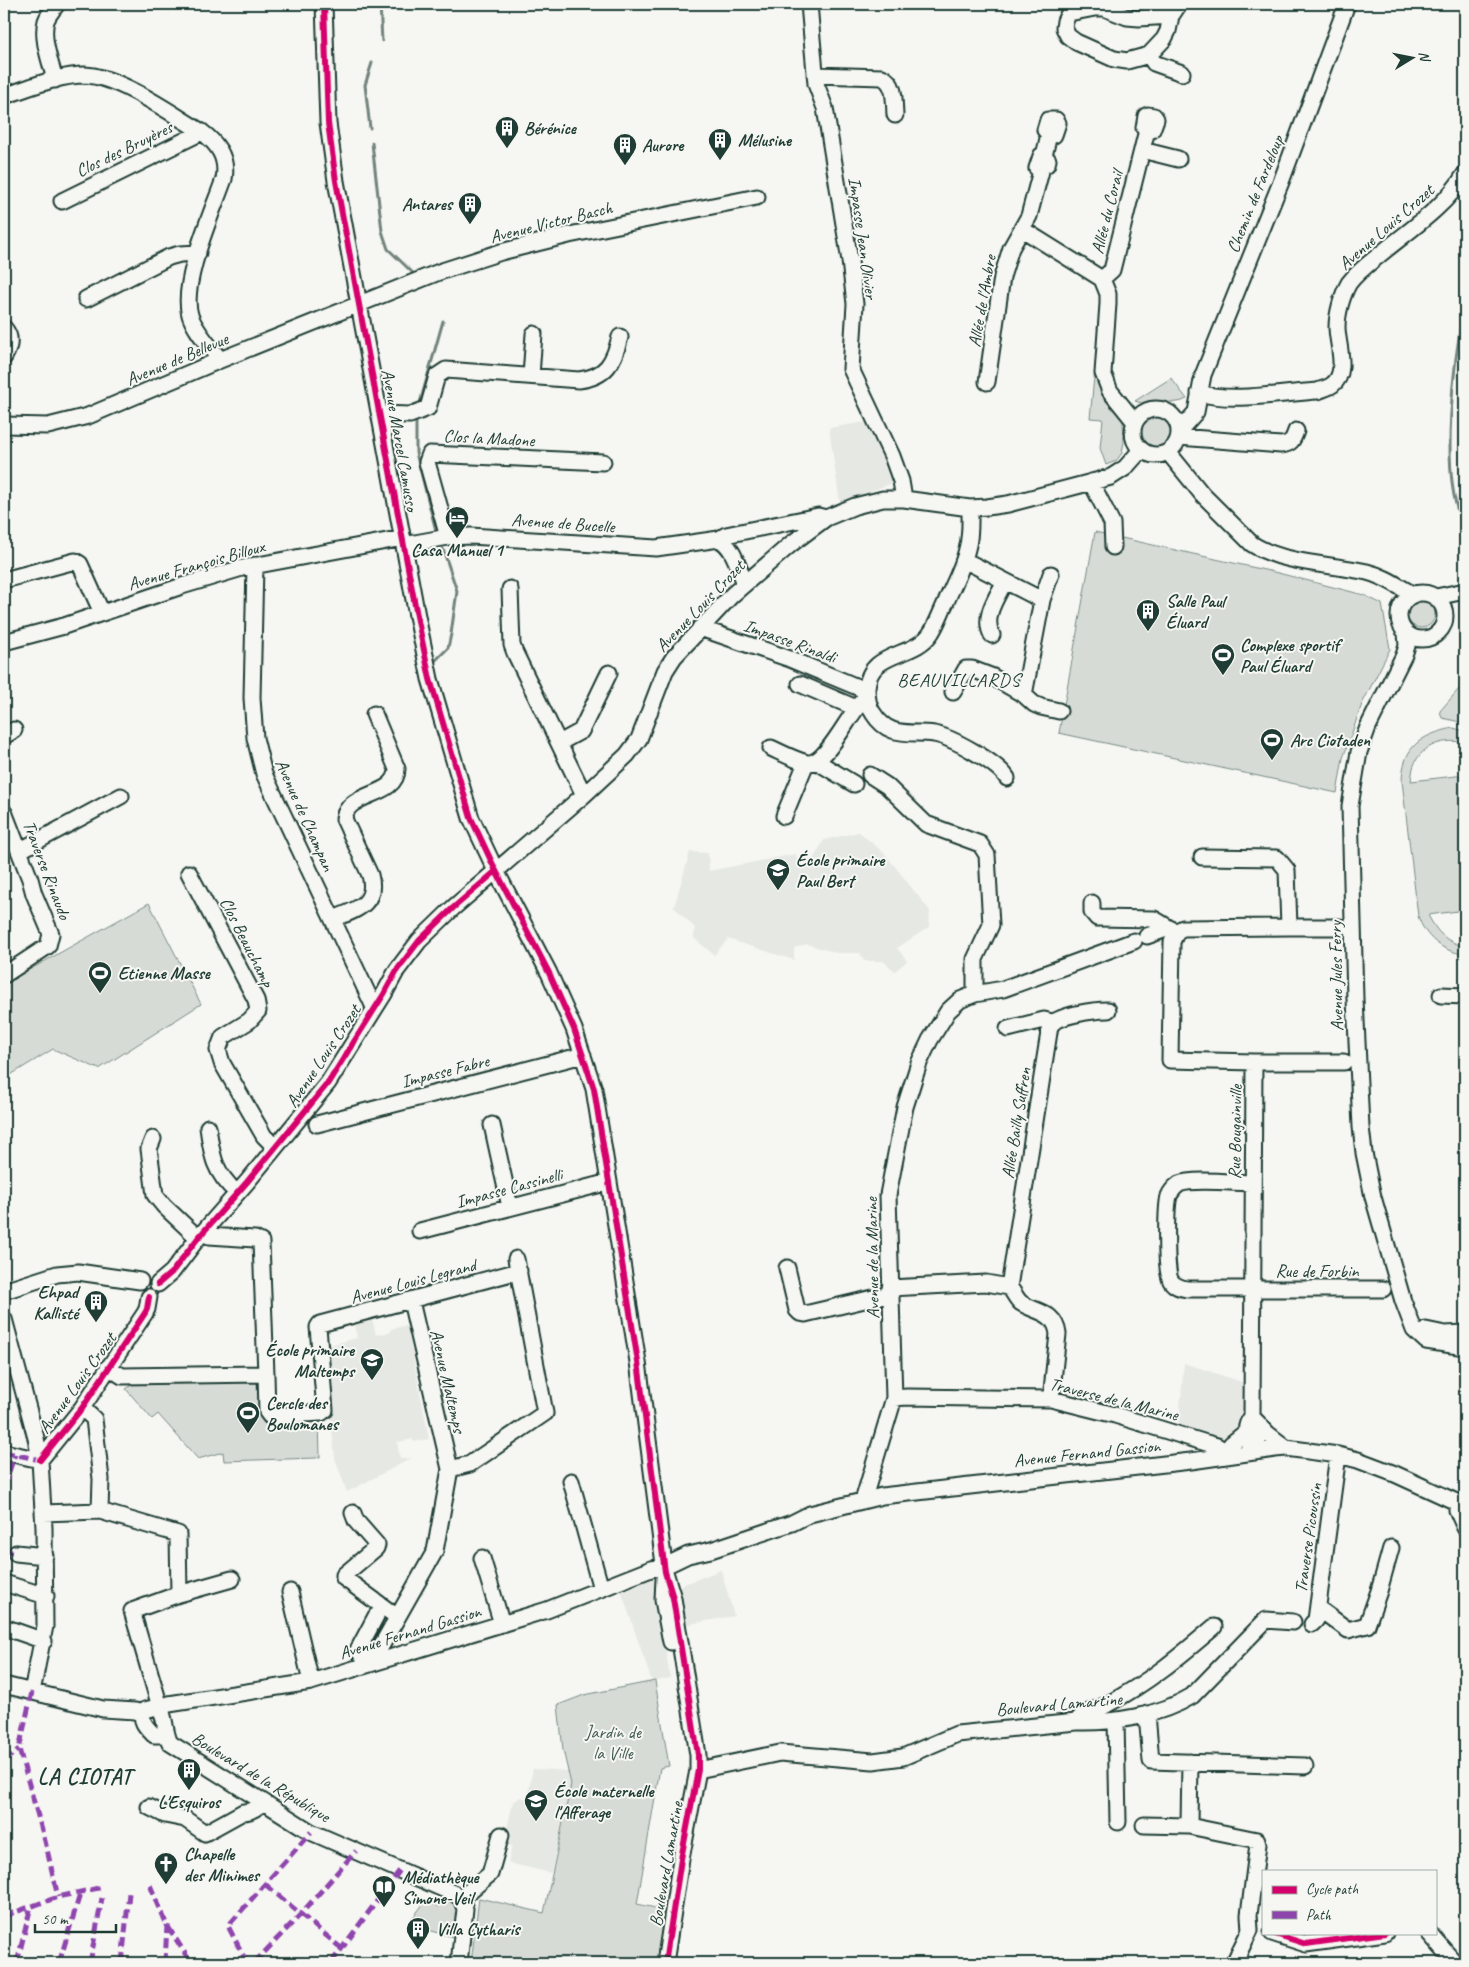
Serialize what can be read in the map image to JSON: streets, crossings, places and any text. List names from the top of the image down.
{
  "streets": {
    "street": [
      "Clos des Bruyères",
      "Chemin de Fardeloup",
      "Allée du Corail",
      "Avenue Victor Basch",
      "Avenue Louis Crozet",
      "Impasse Jean Olivier",
      "Allée de l'Ambre",
      "Avenue de Bellevue",
      "Clos la Madone",
      "Avenue Marcel Camusso",
      "Avenue de Bucelle",
      "Avenue François Billoux",
      "Impasse Rinaldi",
      "Avenue de Champan",
      "Traverse Rinaudo",
      "Clos Beauchamp",
      "Avenue Jules Ferry",
      "Impasse Fabre",
      "Allée Bailly Suffren",
      "Rue Bougainville",
      "Impasse Cassinelli",
      "Avenue de la Marine",
      "Rue de Forbin",
      "Avenue Louis Legrand",
      "Avenue Maltemps",
      "Traverse de la Marine",
      "Avenue Fernand Gassion",
      "Traverse Picoussin",
      "Boulevard Lamartine",
      "Boulevard de la République"
    ]
  },
  "crossings": [
    ["Chemin de Fardeloup", "Avenue Louis Crozet"],
    ["Avenue Victor Basch", "Avenue de Bellevue"],
    ["Avenue Victor Basch", "Avenue Marcel Camusso"],
    ["Avenue Louis Crozet", "Impasse Jean Olivier"],
    ["Avenue Louis Crozet", "Avenue Marcel Camusso"],
    ["Avenue Louis Crozet", "Avenue de Bucelle"],
    ["Avenue Louis Crozet", "Impasse Rinaldi"],
    ["Avenue Louis Crozet", "Avenue de Champan"],
    ["Avenue Louis Crozet", "Clos Beauchamp"],
    ["Avenue de Bellevue", "Avenue Marcel Camusso"],
    ["Clos la Madone", "Avenue de Bucelle"],
    ["Avenue Marcel Camusso", "Avenue de Bucelle"],
    ["Avenue Marcel Camusso", "Avenue François Billoux"],
    ["Avenue Marcel Camusso", "Impasse Fabre"],
    ["Avenue Marcel Camusso", "Impasse Cassinelli"],
    ["Avenue Marcel Camusso", "Avenue Fernand Gassion"],
    ["Avenue Marcel Camusso", "Boulevard Lamartine"],
    ["Avenue de Bucelle", "Avenue François Billoux"],
    ["Avenue François Billoux", "Avenue de Champan"],
    ["Rue Bougainville", "Avenue de la Marine"],
    ["Rue Bougainville", "Rue de Forbin"],
    ["Rue Bougainville", "Avenue Fernand Gassion"],
    ["Avenue de la Marine", "Traverse de la Marine"],
    ["Avenue de la Marine", "Avenue Fernand Gassion"],
    ["Avenue Louis Legrand", "Avenue Maltemps"],
    ["Traverse de la Marine", "Avenue Fernand Gassion"],
    ["Avenue Fernand Gassion", "Traverse Picoussin"],
    ["Avenue Fernand Gassion", "Boulevard de la République"]
  ],
  "districts": ["BEAUVILLARDS", "LA CIOTAT"],
  "parks": ["Jardin de la Ville"],
  "places": {
    "building": [
      "Bérénice",
      "Mélusine",
      "Aurore",
      "Antares",
      "Salle Paul Éluard",
      "Ehpad Kallisté",
      "L'Esquiros",
      "Villa Cytharis"
    ],
    "hotel": ["Casa Manuel 1"],
    "sports": [
      "Complexe sportif Paul Éluard",
      "Arc Ciotaden",
      "Etienne Masse",
      "Cercle des Boulomanes"
    ],
    "school or university": ["École primaire Paul Bert", "École primaire Maltemps", "École maternelle l'Afferage"],
    "church": ["Chapelle des Minimes"],
    "library": ["Médiathèque Simone-Veil"]
  },
  "legend": ["Cycle path", "Path"],
  "scale_bar": "50 m",
  "north": "right"
}
